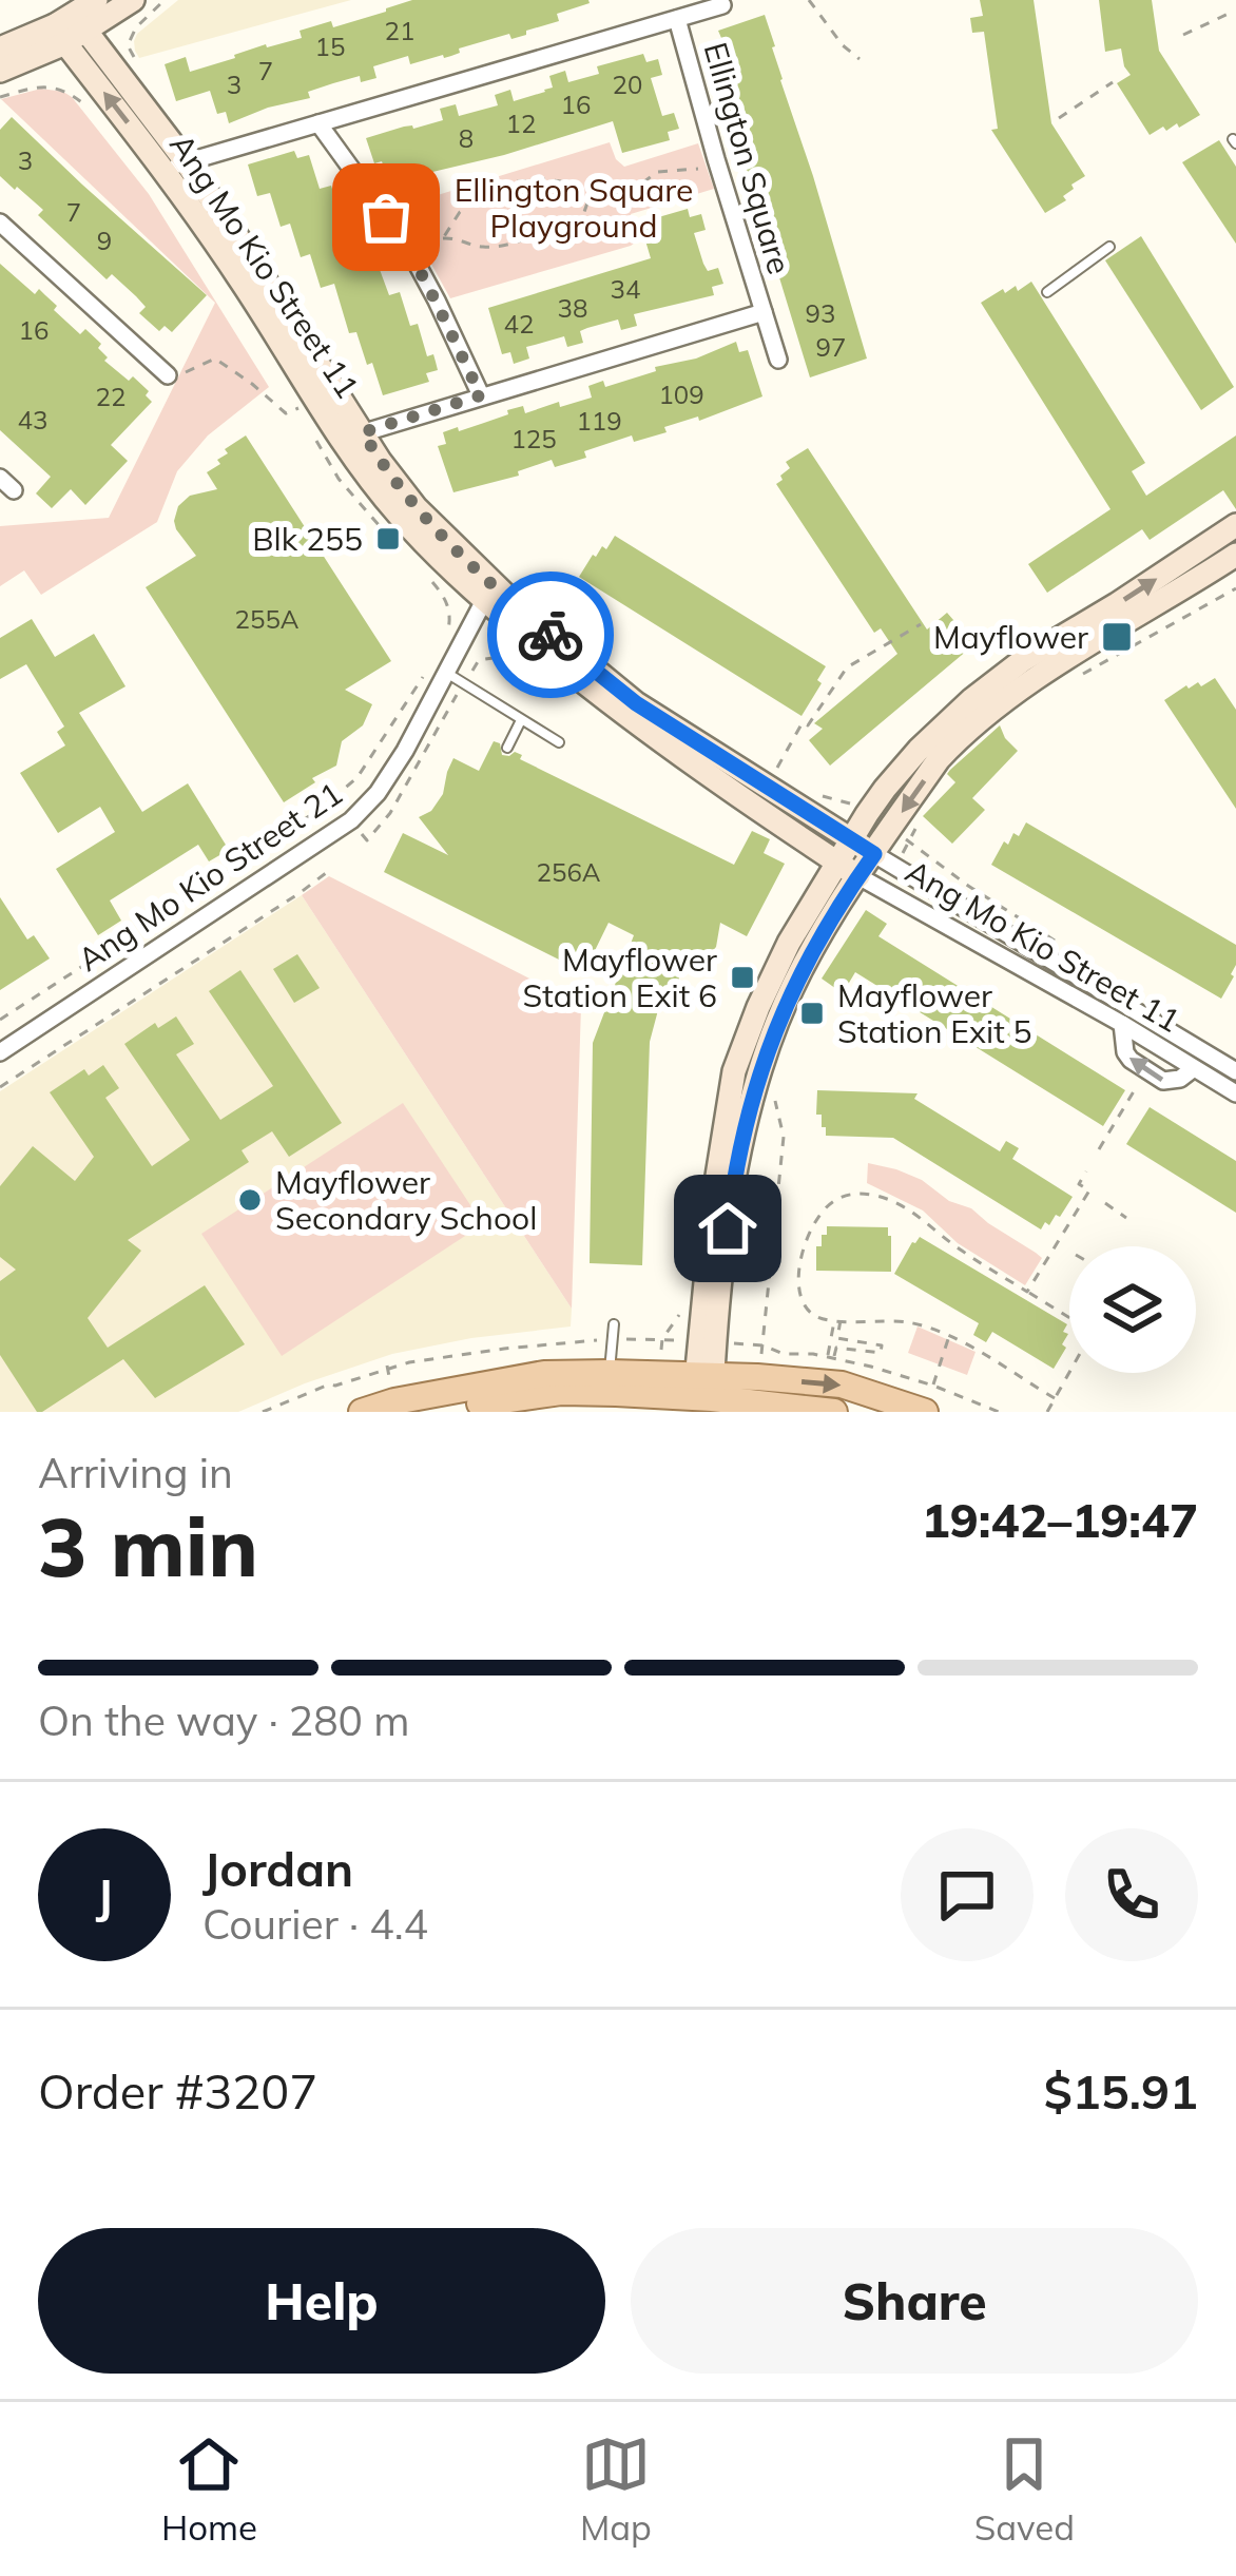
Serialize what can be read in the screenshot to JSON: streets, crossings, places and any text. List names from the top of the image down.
{
  "streets": {
    "main road": ["Ang Mo Kio Street 11"],
    "street": ["Ellington Square", "Ang Mo Kio Street 21"]
  },
  "crossings": [
    ["Ellington Square", "Ang Mo Kio Street 11"],
    ["Ang Mo Kio Street 11", "Ang Mo Kio Street 21"]
  ],
  "parks": ["Ellington Square Playground"],
  "places": {
    "transit": [
      "Blk 255",
      "Mayflower",
      "Mayflower Station Exit 6",
      "Mayflower Station Exit 5"
    ],
    "other": ["Mayflower Secondary School"]
  },
  "house_numbers": [
    "21",
    "15",
    "7",
    "3",
    "20",
    "16",
    "12",
    "8",
    "3",
    "7",
    "9",
    "34",
    "38",
    "93",
    "42",
    "16",
    "97",
    "109",
    "22",
    "43",
    "119",
    "125",
    "255A",
    "256A"
  ],
  "page": {
    "heading": ["3 min", "Arriving in", "19:42–19:47"],
    "panel": [
      "Jordan",
      "Courier · 4.4",
      "Order #3207",
      "$15.91"
    ],
    "bar": "On the way · 280 m",
    "round": "J",
    "buttons": ["Help", "Share"],
    "tabs": ["Home", "Map", "Saved"]
  }
}
